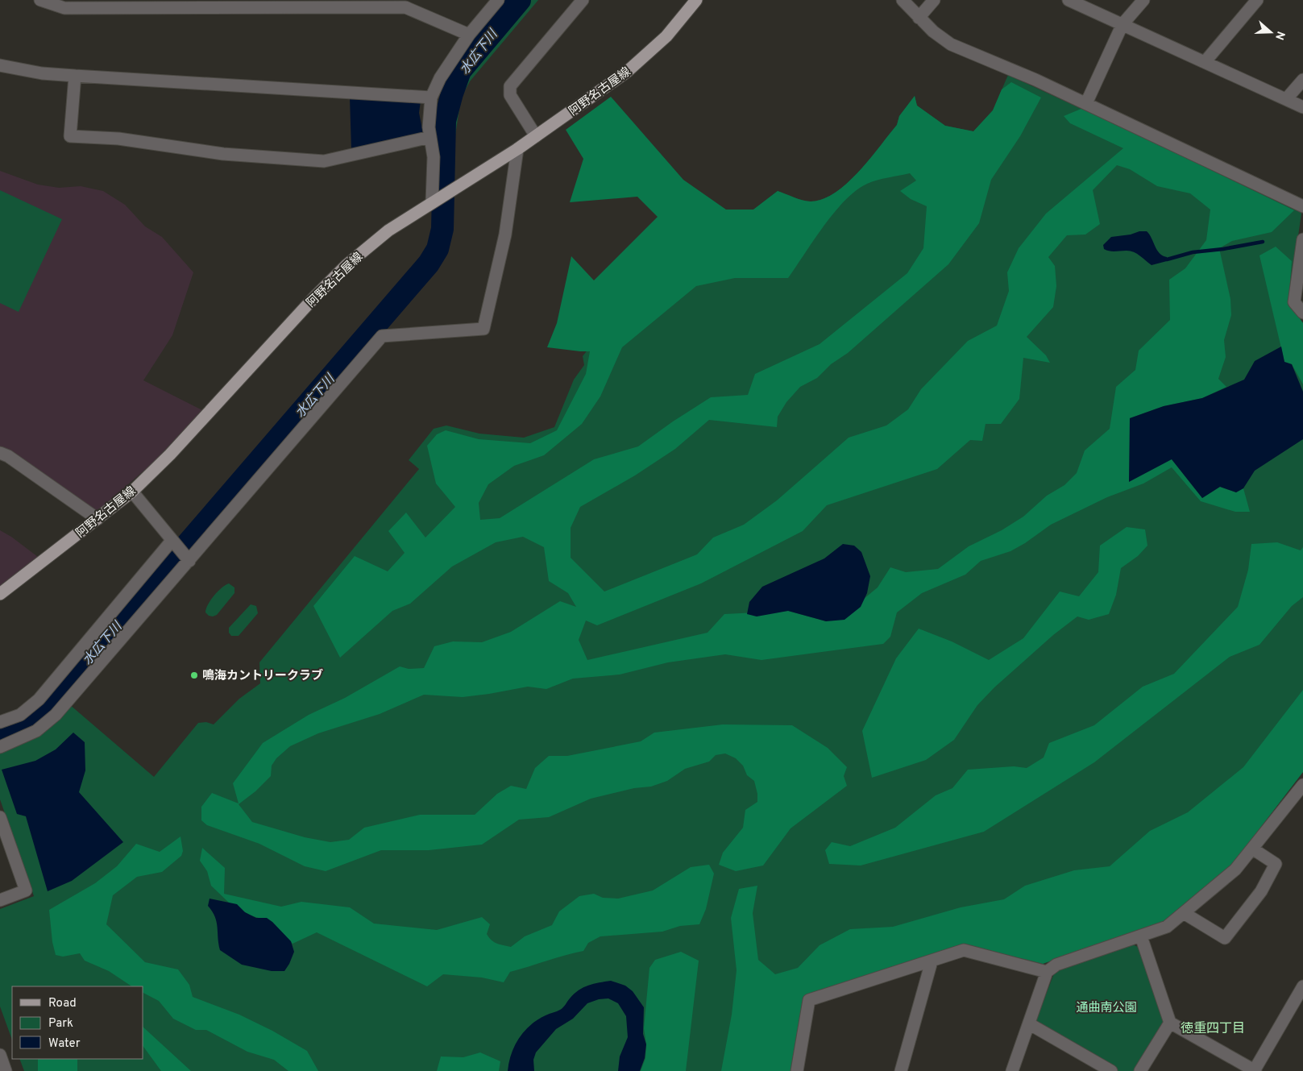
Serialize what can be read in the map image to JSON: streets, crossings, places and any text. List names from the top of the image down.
{
  "streets": {
    "main road": ["阿野名古屋線"]
  },
  "districts": ["徳重四丁目"],
  "water": ["水広下川"],
  "parks": ["通曲南公園"],
  "places": ["鳴海カントリークラブ"],
  "legend": ["Road", "Park", "Water"],
  "north": "right"
}
